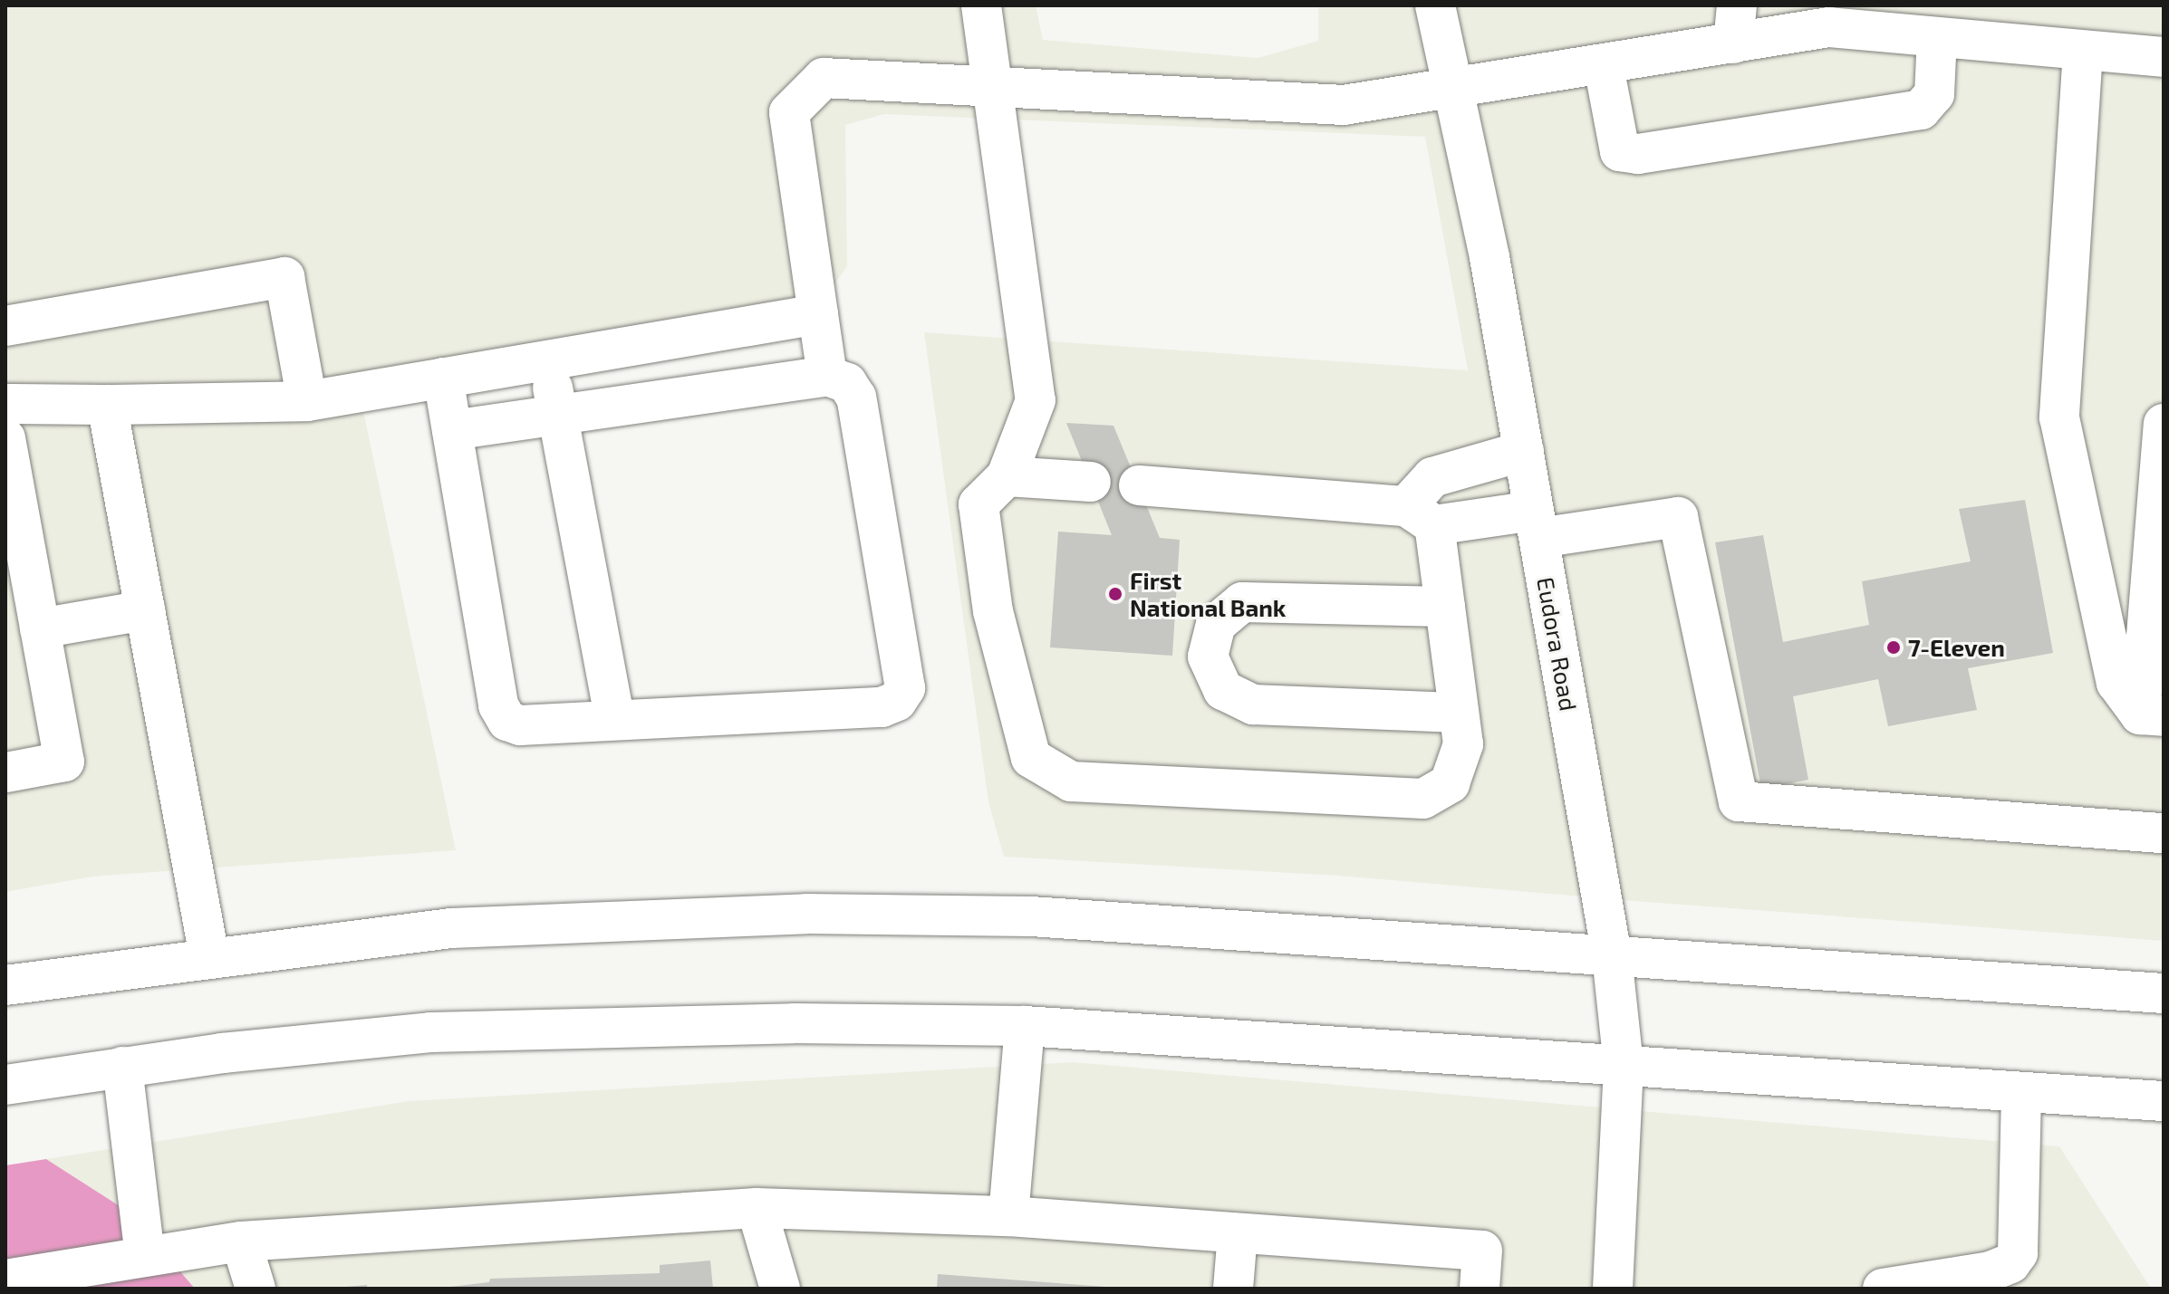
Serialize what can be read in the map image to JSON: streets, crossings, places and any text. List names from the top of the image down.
{
  "streets": {
    "main road": ["Eudora Road"]
  },
  "places": ["First National Bank", "7-Eleven"]
}
